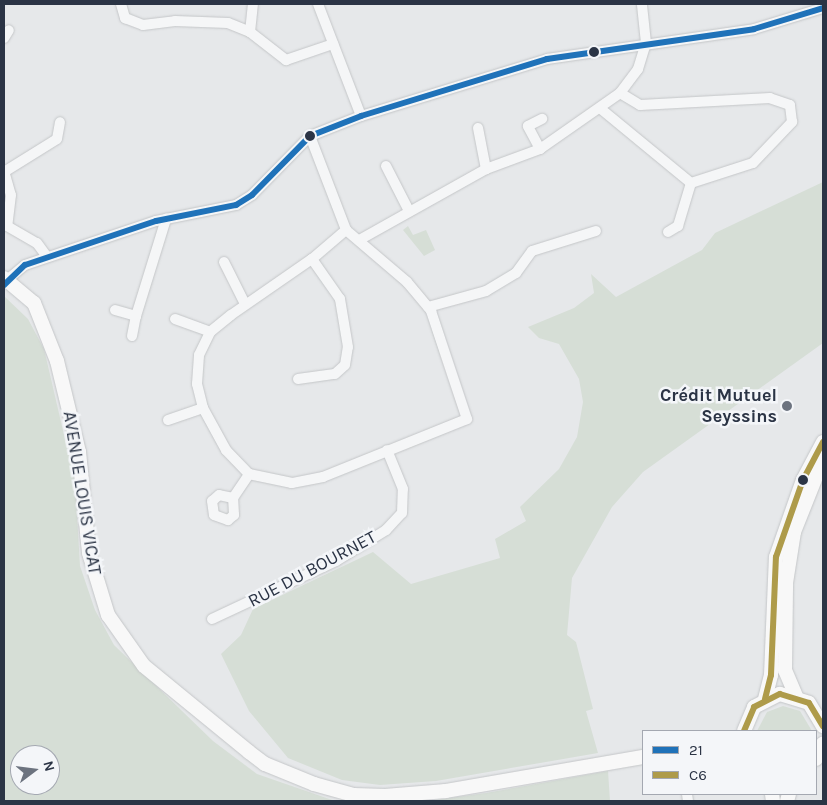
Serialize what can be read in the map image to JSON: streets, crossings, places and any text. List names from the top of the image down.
{
  "streets": {
    "main road": ["AVENUE LOUIS VICAT"],
    "street": ["RUE DU BOURNET"]
  },
  "places": ["Crédit Mutuel Seyssins"],
  "lines": ["transit line 21", "transit line C6"],
  "legend": ["21", "C6"],
  "north": "right"
}
